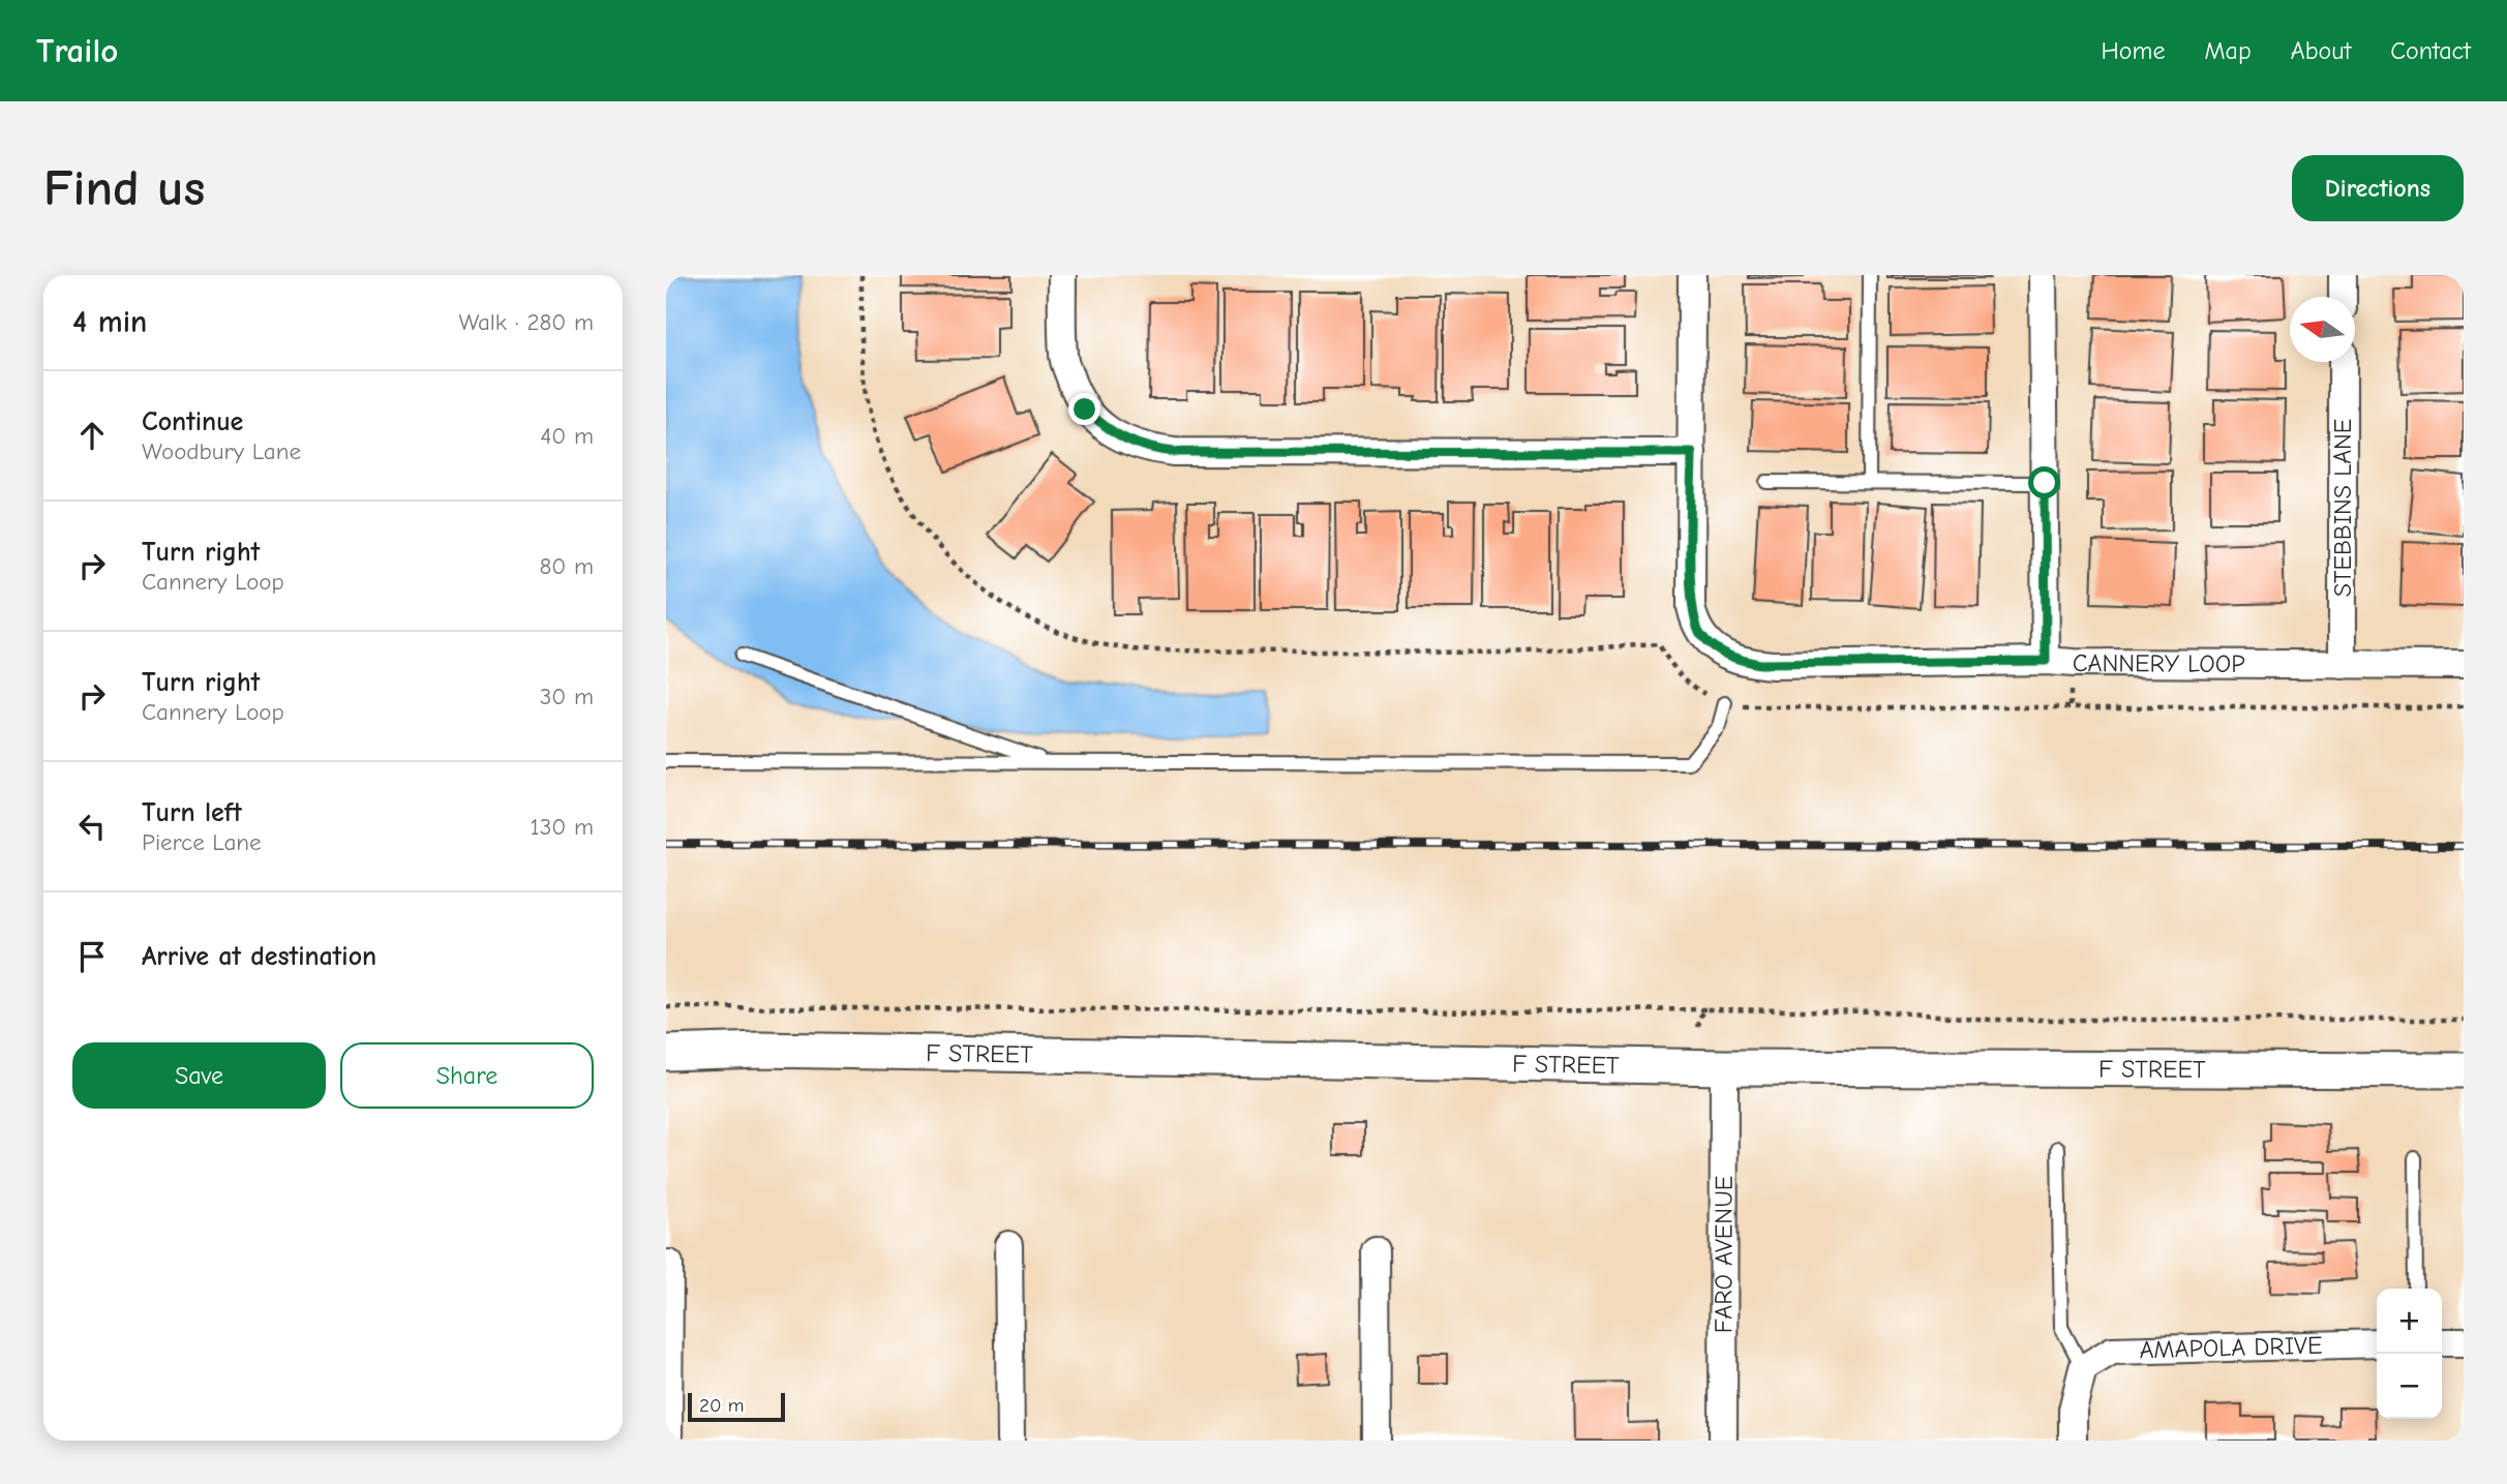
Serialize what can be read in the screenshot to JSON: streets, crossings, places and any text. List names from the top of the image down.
{
  "streets": {
    "street": [
      "STEBBINS LANE",
      "CANNERY LOOP",
      "F STREET",
      "FARO AVENUE",
      "AMAPOLA DRIVE"
    ]
  },
  "crossings": [
    ["STEBBINS LANE", "CANNERY LOOP"],
    ["F STREET", "FARO AVENUE"]
  ],
  "scale_bar": "20 m",
  "north": "left",
  "page": {
    "header": "Trailo",
    "nav": [
      "Home",
      "Map",
      "About",
      "Contact"
    ],
    "buttons": [
      "Directions",
      ["Save", "Share"]
    ],
    "title": "Find us",
    "heading": ["4 min", "Walk · 280 m"],
    "list": [
      ["Continue", "Woodbury Lane", "40 m"],
      ["Turn right", "Cannery Loop", "80 m"],
      ["Turn right", "Cannery Loop", "30 m"],
      ["Turn left", "Pierce Lane", "130 m"],
      "Arrive at destination"
    ],
    "map_buttons": ["+", "−"],
    "scale": "20 m"
  }
}
